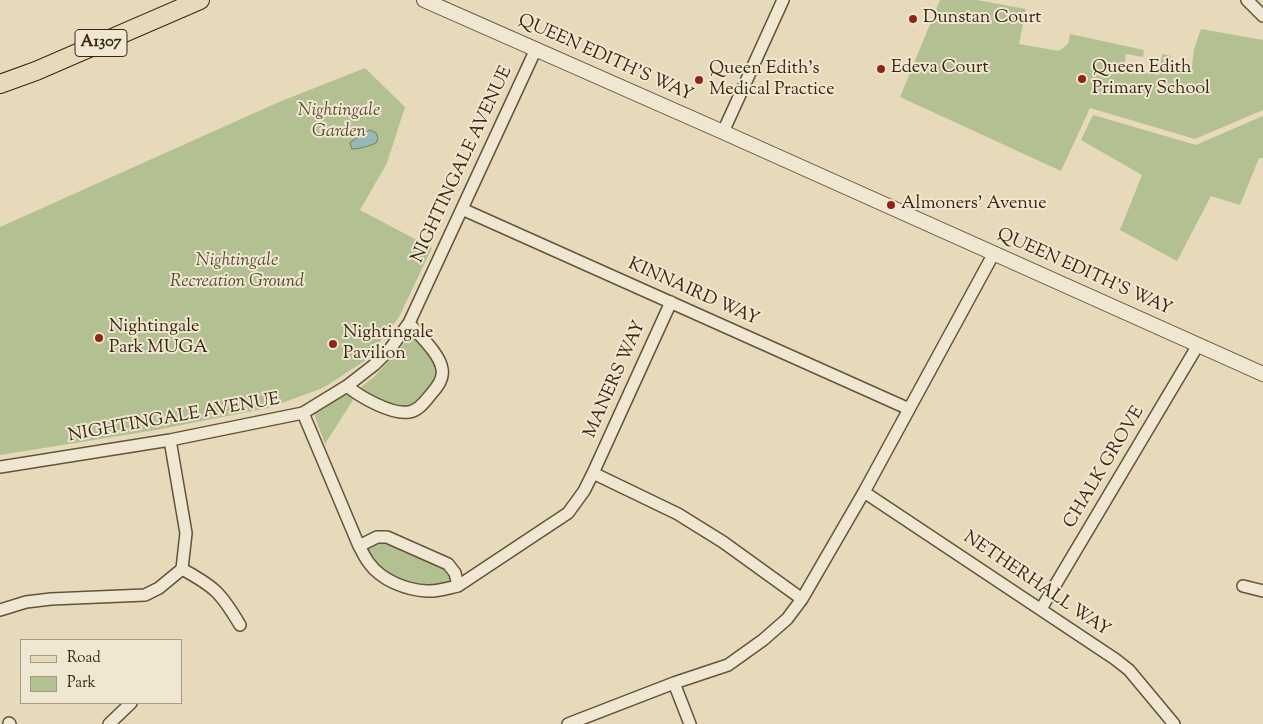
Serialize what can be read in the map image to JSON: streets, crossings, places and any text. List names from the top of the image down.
{
  "streets": {
    "main road": ["A1307"],
    "street": [
      "QUEEN EDITH'S WAY",
      "NIGHTINGALE AVENUE",
      "KINNAIRD WAY",
      "MANERS WAY",
      "CHALK GROVE",
      "NETHERHALL WAY"
    ]
  },
  "crossings": [
    ["QUEEN EDITH'S WAY", "NIGHTINGALE AVENUE"],
    ["QUEEN EDITH'S WAY", "CHALK GROVE"],
    ["NIGHTINGALE AVENUE", "KINNAIRD WAY"],
    ["KINNAIRD WAY", "MANERS WAY"],
    ["CHALK GROVE", "NETHERHALL WAY"]
  ],
  "parks": ["Nightingale Garden", "Nightingale Recreation Ground"],
  "places": [
    "Dunstan Court",
    "Edeva Court",
    "Queen Edith Primary School",
    "Queen Edith's Medical Practice",
    "Almoners' Avenue",
    "Nightingale Park MUGA",
    "Nightingale Pavilion"
  ],
  "legend": ["Road", "Park"]
}
